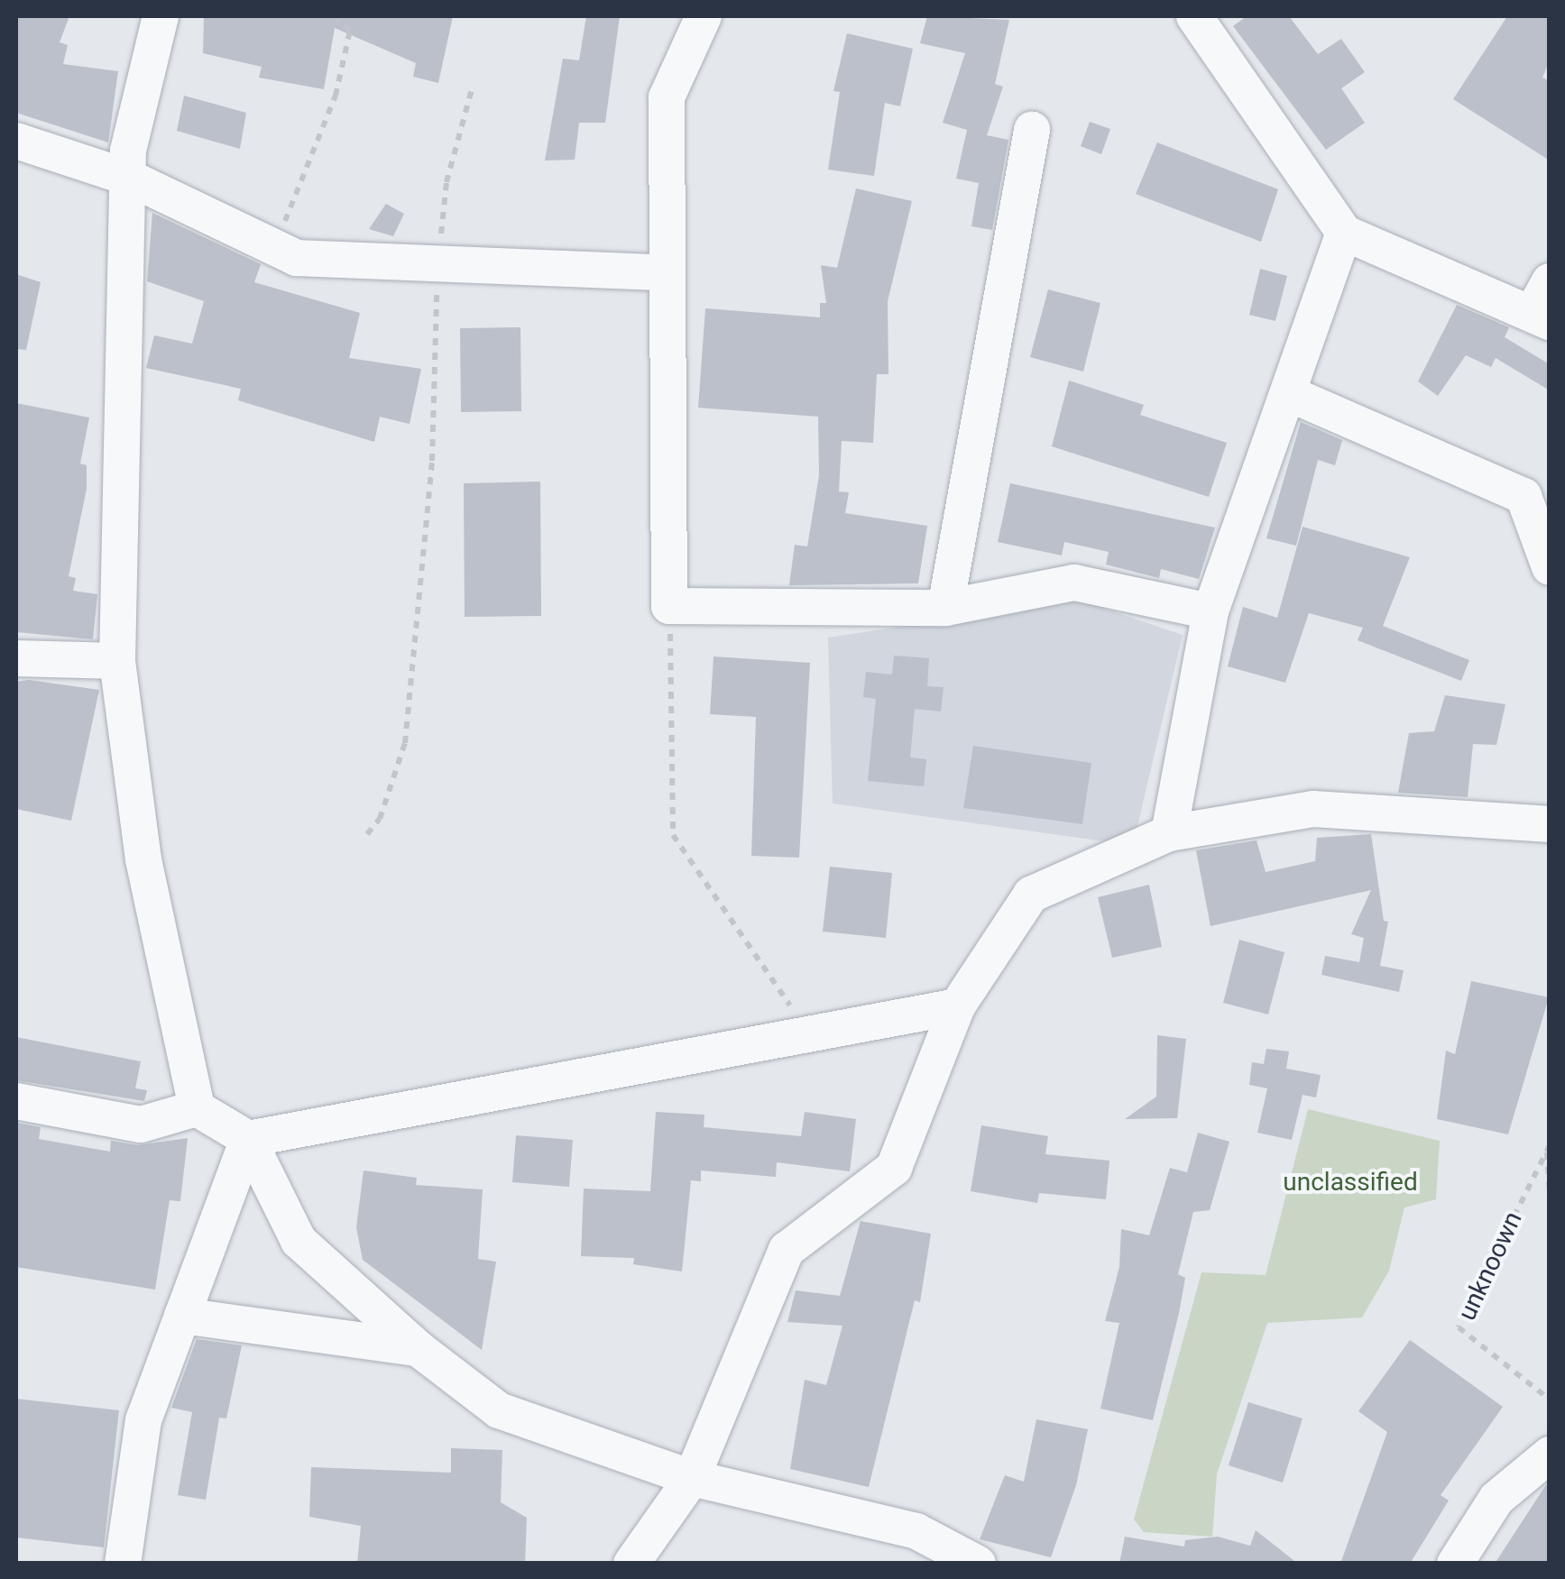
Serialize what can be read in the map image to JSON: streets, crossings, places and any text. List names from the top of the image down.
{
  "streets": {
    "path": ["unknoown"]
  },
  "parks": ["unclassified"]
}
